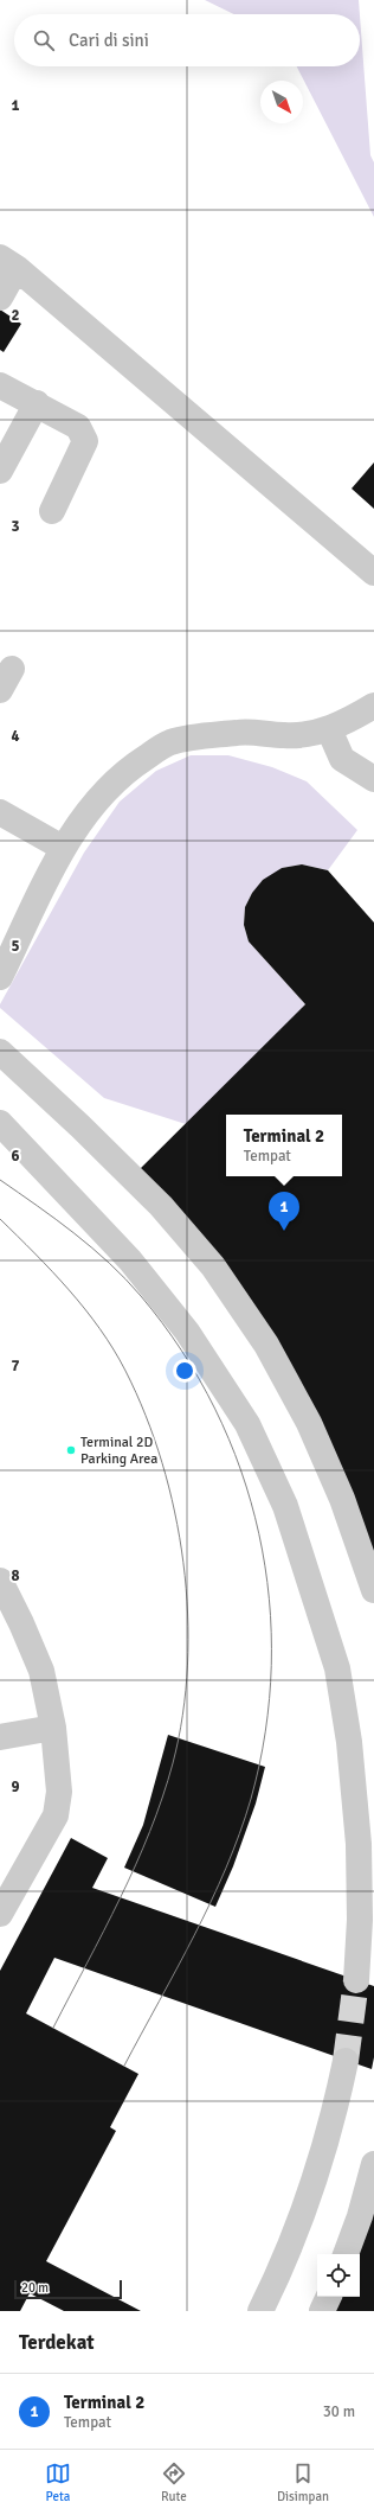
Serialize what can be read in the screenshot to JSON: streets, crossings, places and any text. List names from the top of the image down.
{
  "places": ["Terminal 2D Parking Area"],
  "scale_bar": "20 m",
  "north": "bottom right",
  "page": {
    "search": "Cari di sini",
    "popup": ["Terminal 2", "Tempat"],
    "pins": "1",
    "scale": "20 m",
    "heading": "Terdekat",
    "list": [
      {
        "mark": "1",
        "name": "Terminal 2",
        "note": "Tempat",
        "value": "30 m"
      }
    ],
    "nav": ["Peta", "Rute", "Disimpan"]
  },
  "grid": {
    "rows": [
      "1",
      "2",
      "3",
      "4",
      "5",
      "6",
      "7",
      "8",
      "9"
    ]
  }
}
